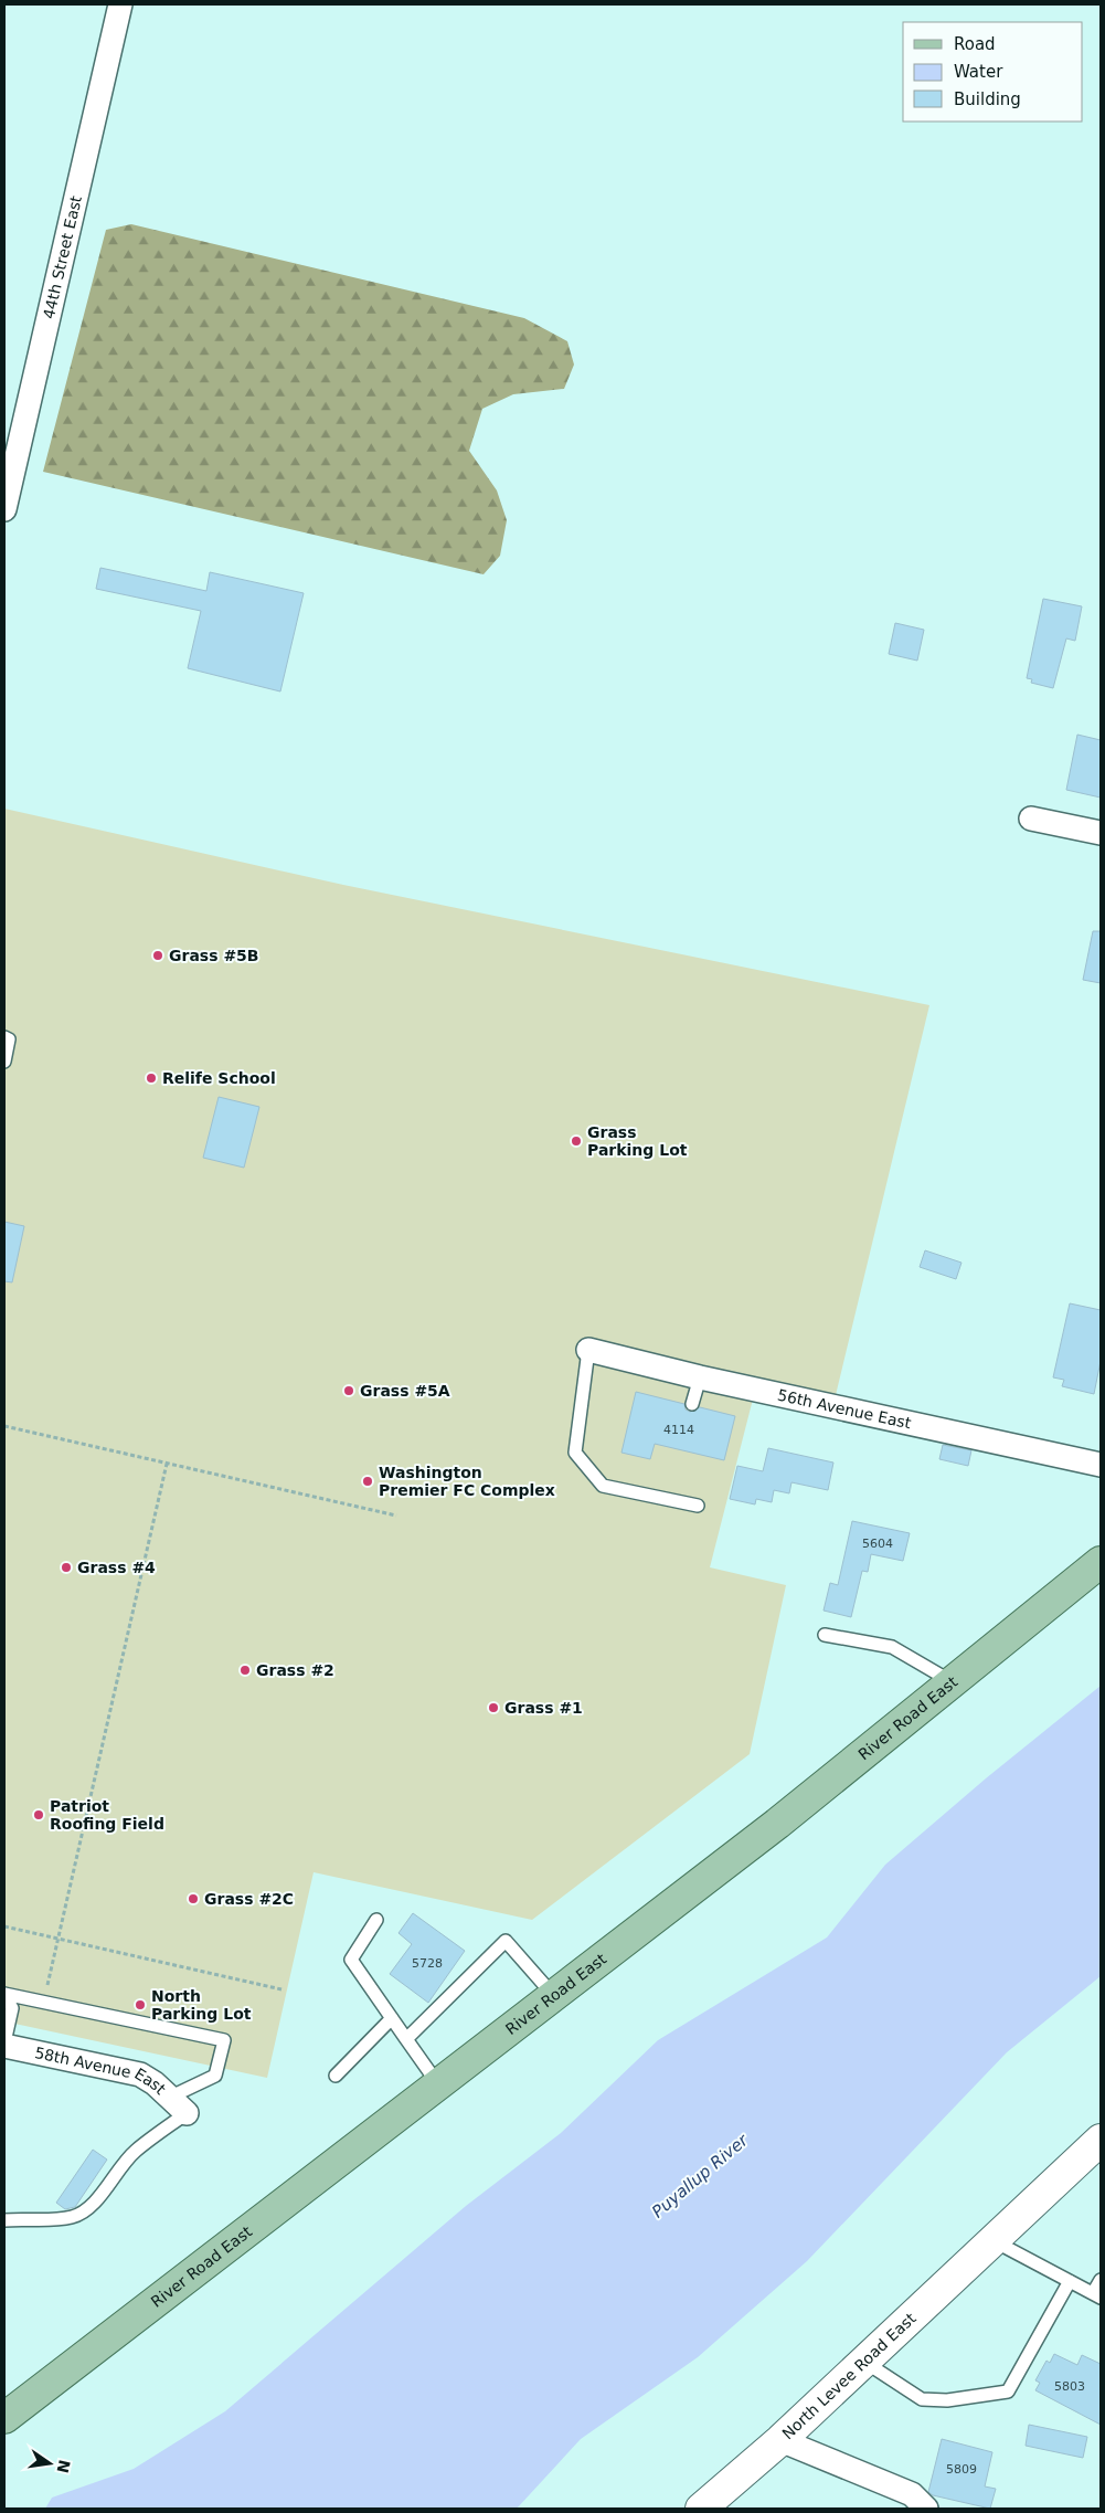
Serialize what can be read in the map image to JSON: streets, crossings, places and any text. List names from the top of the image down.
{
  "streets": {
    "main road": ["River Road East"],
    "street": [
      "44th Street East",
      "56th Avenue East",
      "58th Avenue East",
      "North Levee Road East"
    ]
  },
  "water": ["Puyallup River"],
  "places": [
    "Grass #5B",
    "Relife School",
    "Grass Parking Lot",
    "Grass #5A",
    "Washington Premier FC Complex",
    "Grass #4",
    "Grass #2",
    "Grass #1",
    "Patriot Roofing Field",
    "Grass #2C",
    "North Parking Lot"
  ],
  "house_numbers": [
    "4114",
    "5604",
    "5728",
    "5803",
    "5809"
  ],
  "legend": ["Road", "Water", "Building"],
  "north": "right"
}
